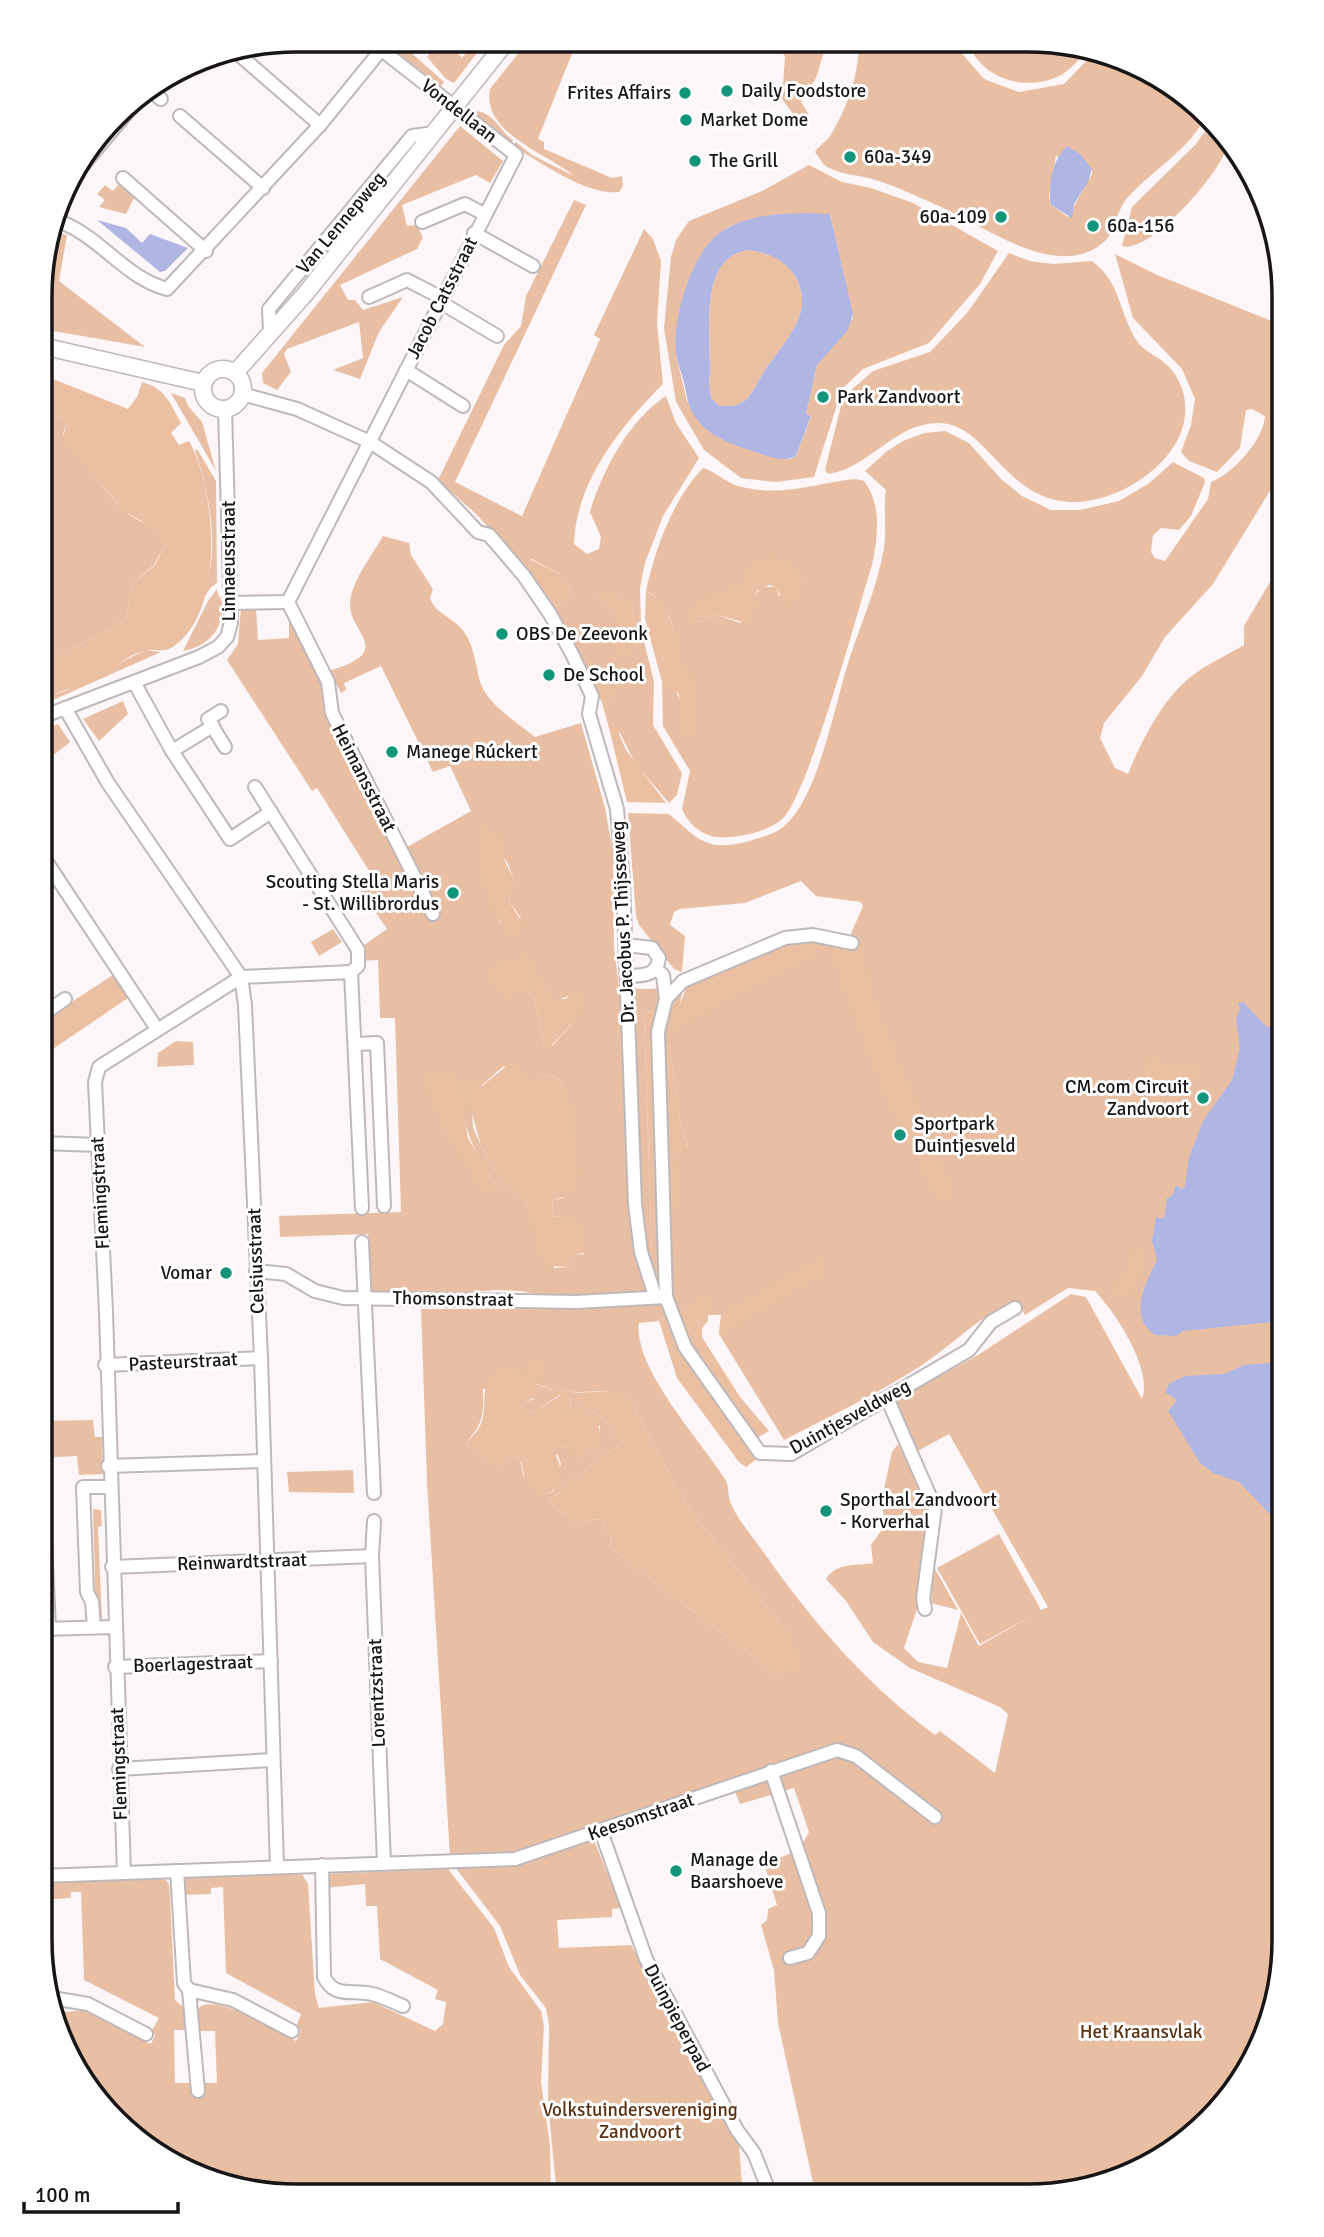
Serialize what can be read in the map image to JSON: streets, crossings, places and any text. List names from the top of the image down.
{
  "streets": {
    "main road": ["Van Lennepweg"],
    "street": [
      "Vondellaan",
      "Jacob Catsstraat",
      "Linnaeusstraat",
      "Heimansstraat",
      "Dr. Jacobus P. Thijsseweg",
      "Flemingstraat",
      "Celsiusstraat",
      "Thomsonstraat",
      "Pasteurstraat",
      "Duintjesveldweg",
      "Reinwardtstraat",
      "Boerlagestraat",
      "Lorentzstraat",
      "Keesomstraat",
      "Duinpieperpad"
    ]
  },
  "crossings": [
    ["Vondellaan", "Van Lennepweg"],
    ["Vondellaan", "Jacob Catsstraat"],
    ["Van Lennepweg", "Linnaeusstraat"],
    ["Van Lennepweg", "Dr. Jacobus P. Thijsseweg"],
    ["Jacob Catsstraat", "Dr. Jacobus P. Thijsseweg"],
    ["Linnaeusstraat", "Dr. Jacobus P. Thijsseweg"],
    ["Linnaeusstraat", "Celsiusstraat"],
    ["Dr. Jacobus P. Thijsseweg", "Thomsonstraat"],
    ["Dr. Jacobus P. Thijsseweg", "Duintjesveldweg"],
    ["Flemingstraat", "Celsiusstraat"],
    ["Flemingstraat", "Pasteurstraat"],
    ["Flemingstraat", "Reinwardtstraat"],
    ["Flemingstraat", "Boerlagestraat"],
    ["Flemingstraat", "Keesomstraat"],
    ["Celsiusstraat", "Thomsonstraat"],
    ["Celsiusstraat", "Pasteurstraat"],
    ["Celsiusstraat", "Reinwardtstraat"],
    ["Celsiusstraat", "Boerlagestraat"],
    ["Celsiusstraat", "Keesomstraat"],
    ["Thomsonstraat", "Duintjesveldweg"],
    ["Reinwardtstraat", "Lorentzstraat"],
    ["Lorentzstraat", "Keesomstraat"],
    ["Keesomstraat", "Duinpieperpad"]
  ],
  "parks": ["Het Kraansvlak", "Volkstuindersvereniging Zandvoort"],
  "places": [
    "Daily Foodstore",
    "Frites Affairs",
    "Market Dome",
    "60a-349",
    "The Grill",
    "60a-109",
    "60a-156",
    "Park Zandvoort",
    "OBS De Zeevonk",
    "De School",
    "Manege Rúckert",
    "Scouting Stella Maris - St. Willibrordus",
    "CM.com Circuit Zandvoort",
    "Sportpark Duintjesveld",
    "Vomar",
    "Sporthal Zandvoort - Korverhal",
    "Manage de Baarshoeve"
  ],
  "scale_bar": "100 m"
}
